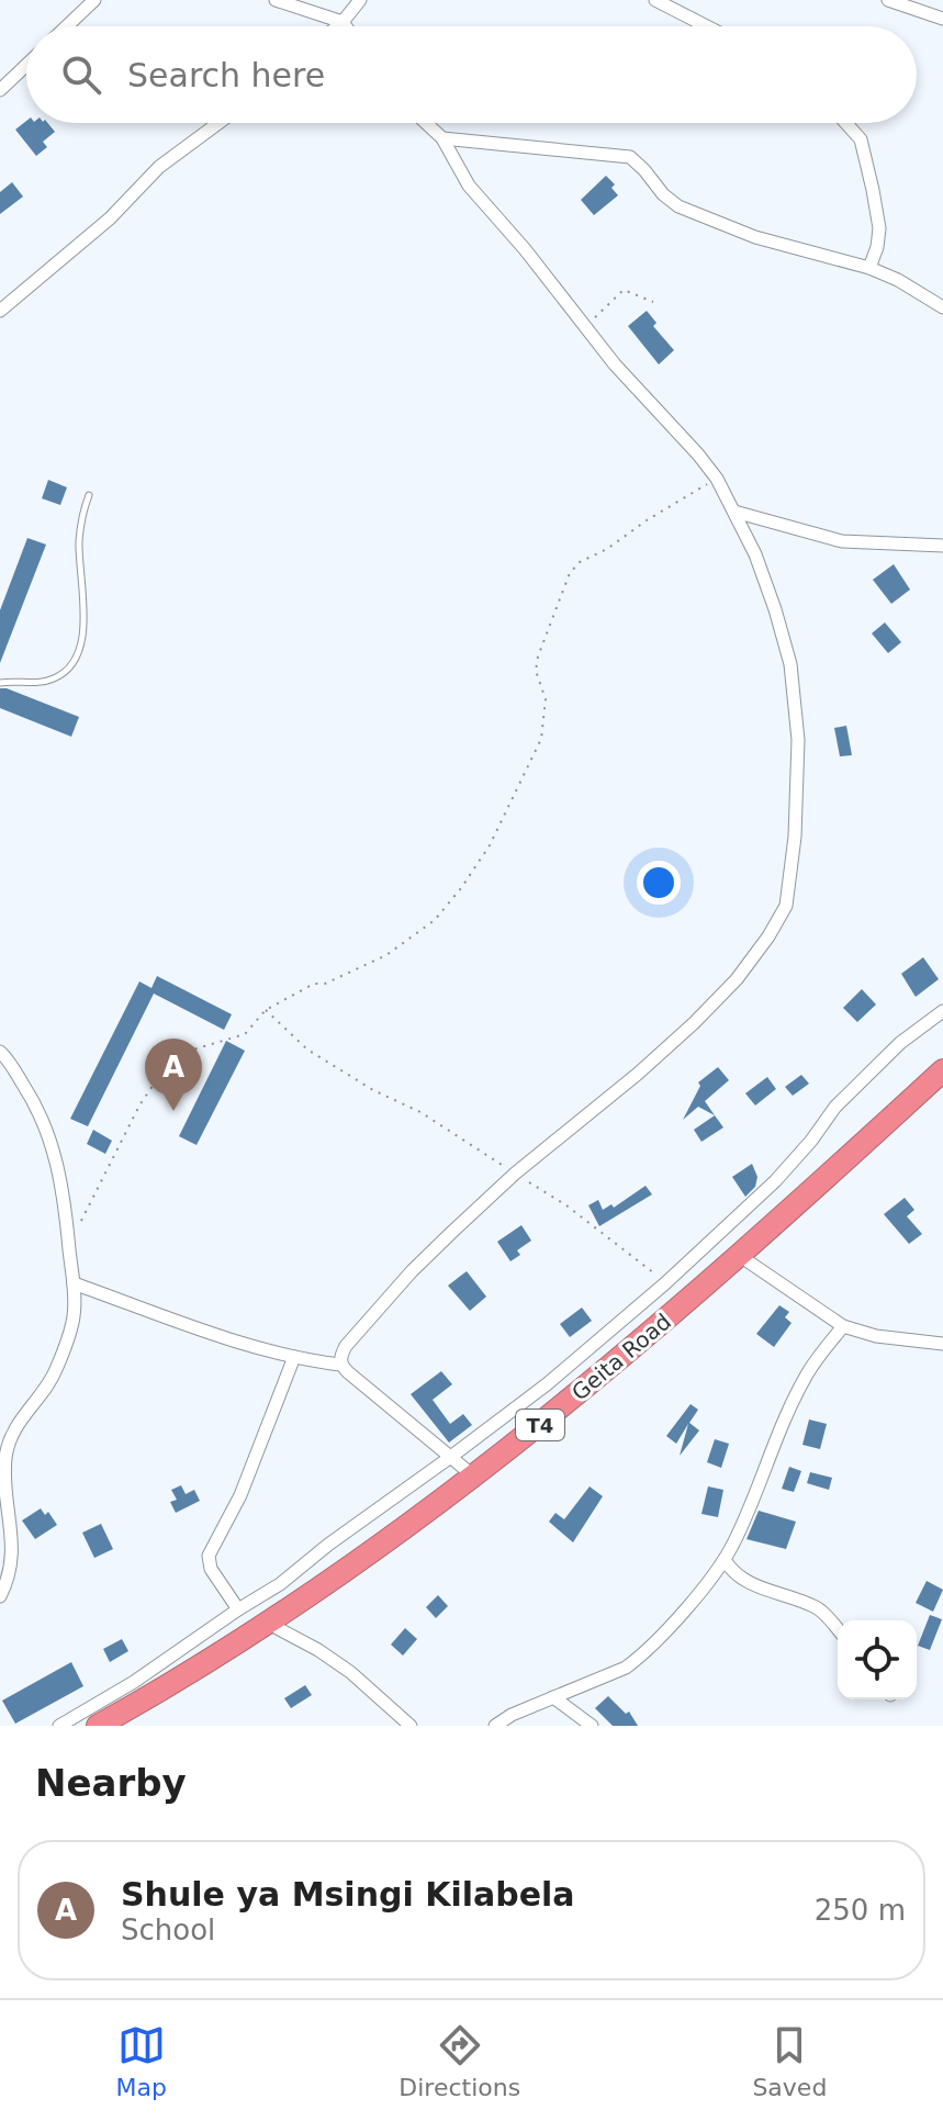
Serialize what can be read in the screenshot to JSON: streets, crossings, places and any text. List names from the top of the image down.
{
  "streets": {
    "highway": ["Geita Road", "T4"]
  },
  "page": {
    "search": "Search here",
    "pins": "A",
    "heading": "Nearby",
    "list": [
      {
        "mark": "A",
        "name": "Shule ya Msingi Kilabela",
        "note": "School",
        "value": "250 m"
      }
    ],
    "nav": ["Map", "Directions", "Saved"]
  }
}
